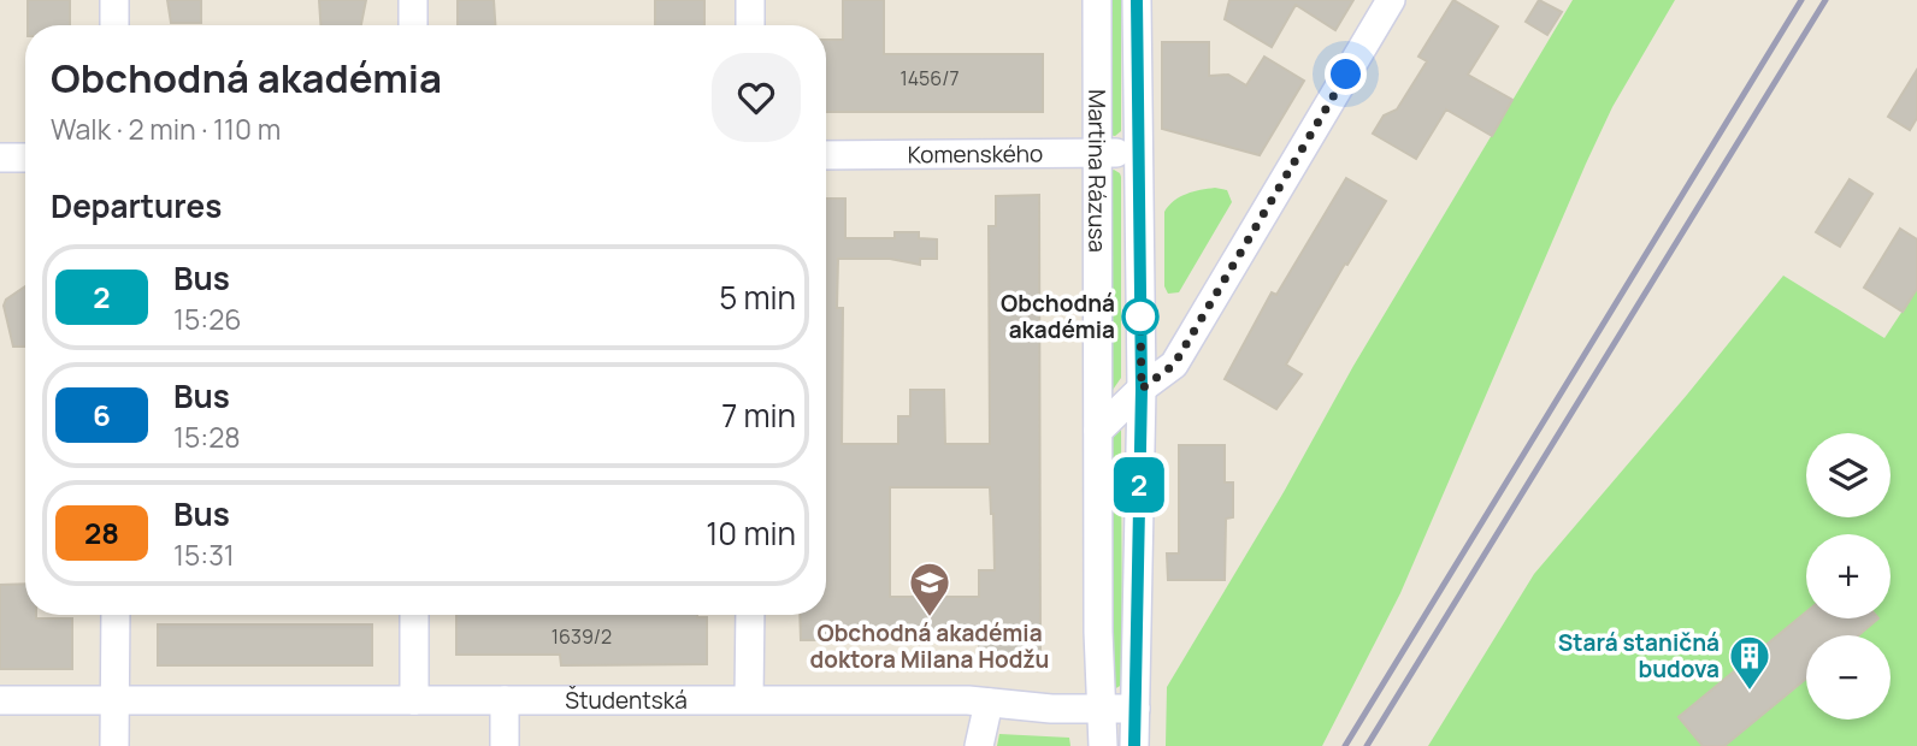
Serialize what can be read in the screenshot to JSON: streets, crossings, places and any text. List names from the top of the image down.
{
  "streets": {
    "street": ["Komenského", "Martina Rázusa", "Študentská"]
  },
  "crossings": [
    ["Komenského", "Martina Rázusa"],
    ["Martina Rázusa", "Študentská"]
  ],
  "places": {
    "other": ["Obchodná akadémia"],
    "school or university": ["Obchodná akadémia doktora Milana Hodžu"],
    "building": ["Stará staničná budova"]
  },
  "lines": ["bus line 2"],
  "house_numbers": ["1456/7", "1639/2"],
  "page": {
    "on_map": "2",
    "heading": [
      ["Obchodná akadémia", "Walk · 2 min · 110 m"],
      "Departures"
    ],
    "list": [
      {
        "mark": "2",
        "name": "Bus",
        "note": "15:26",
        "value": "5 min"
      },
      {
        "mark": "6",
        "name": "Bus",
        "note": "15:28",
        "value": "7 min"
      },
      {
        "mark": "28",
        "name": "Bus",
        "note": "15:31",
        "value": "10 min"
      }
    ],
    "map_buttons": ["+", "−"]
  }
}
